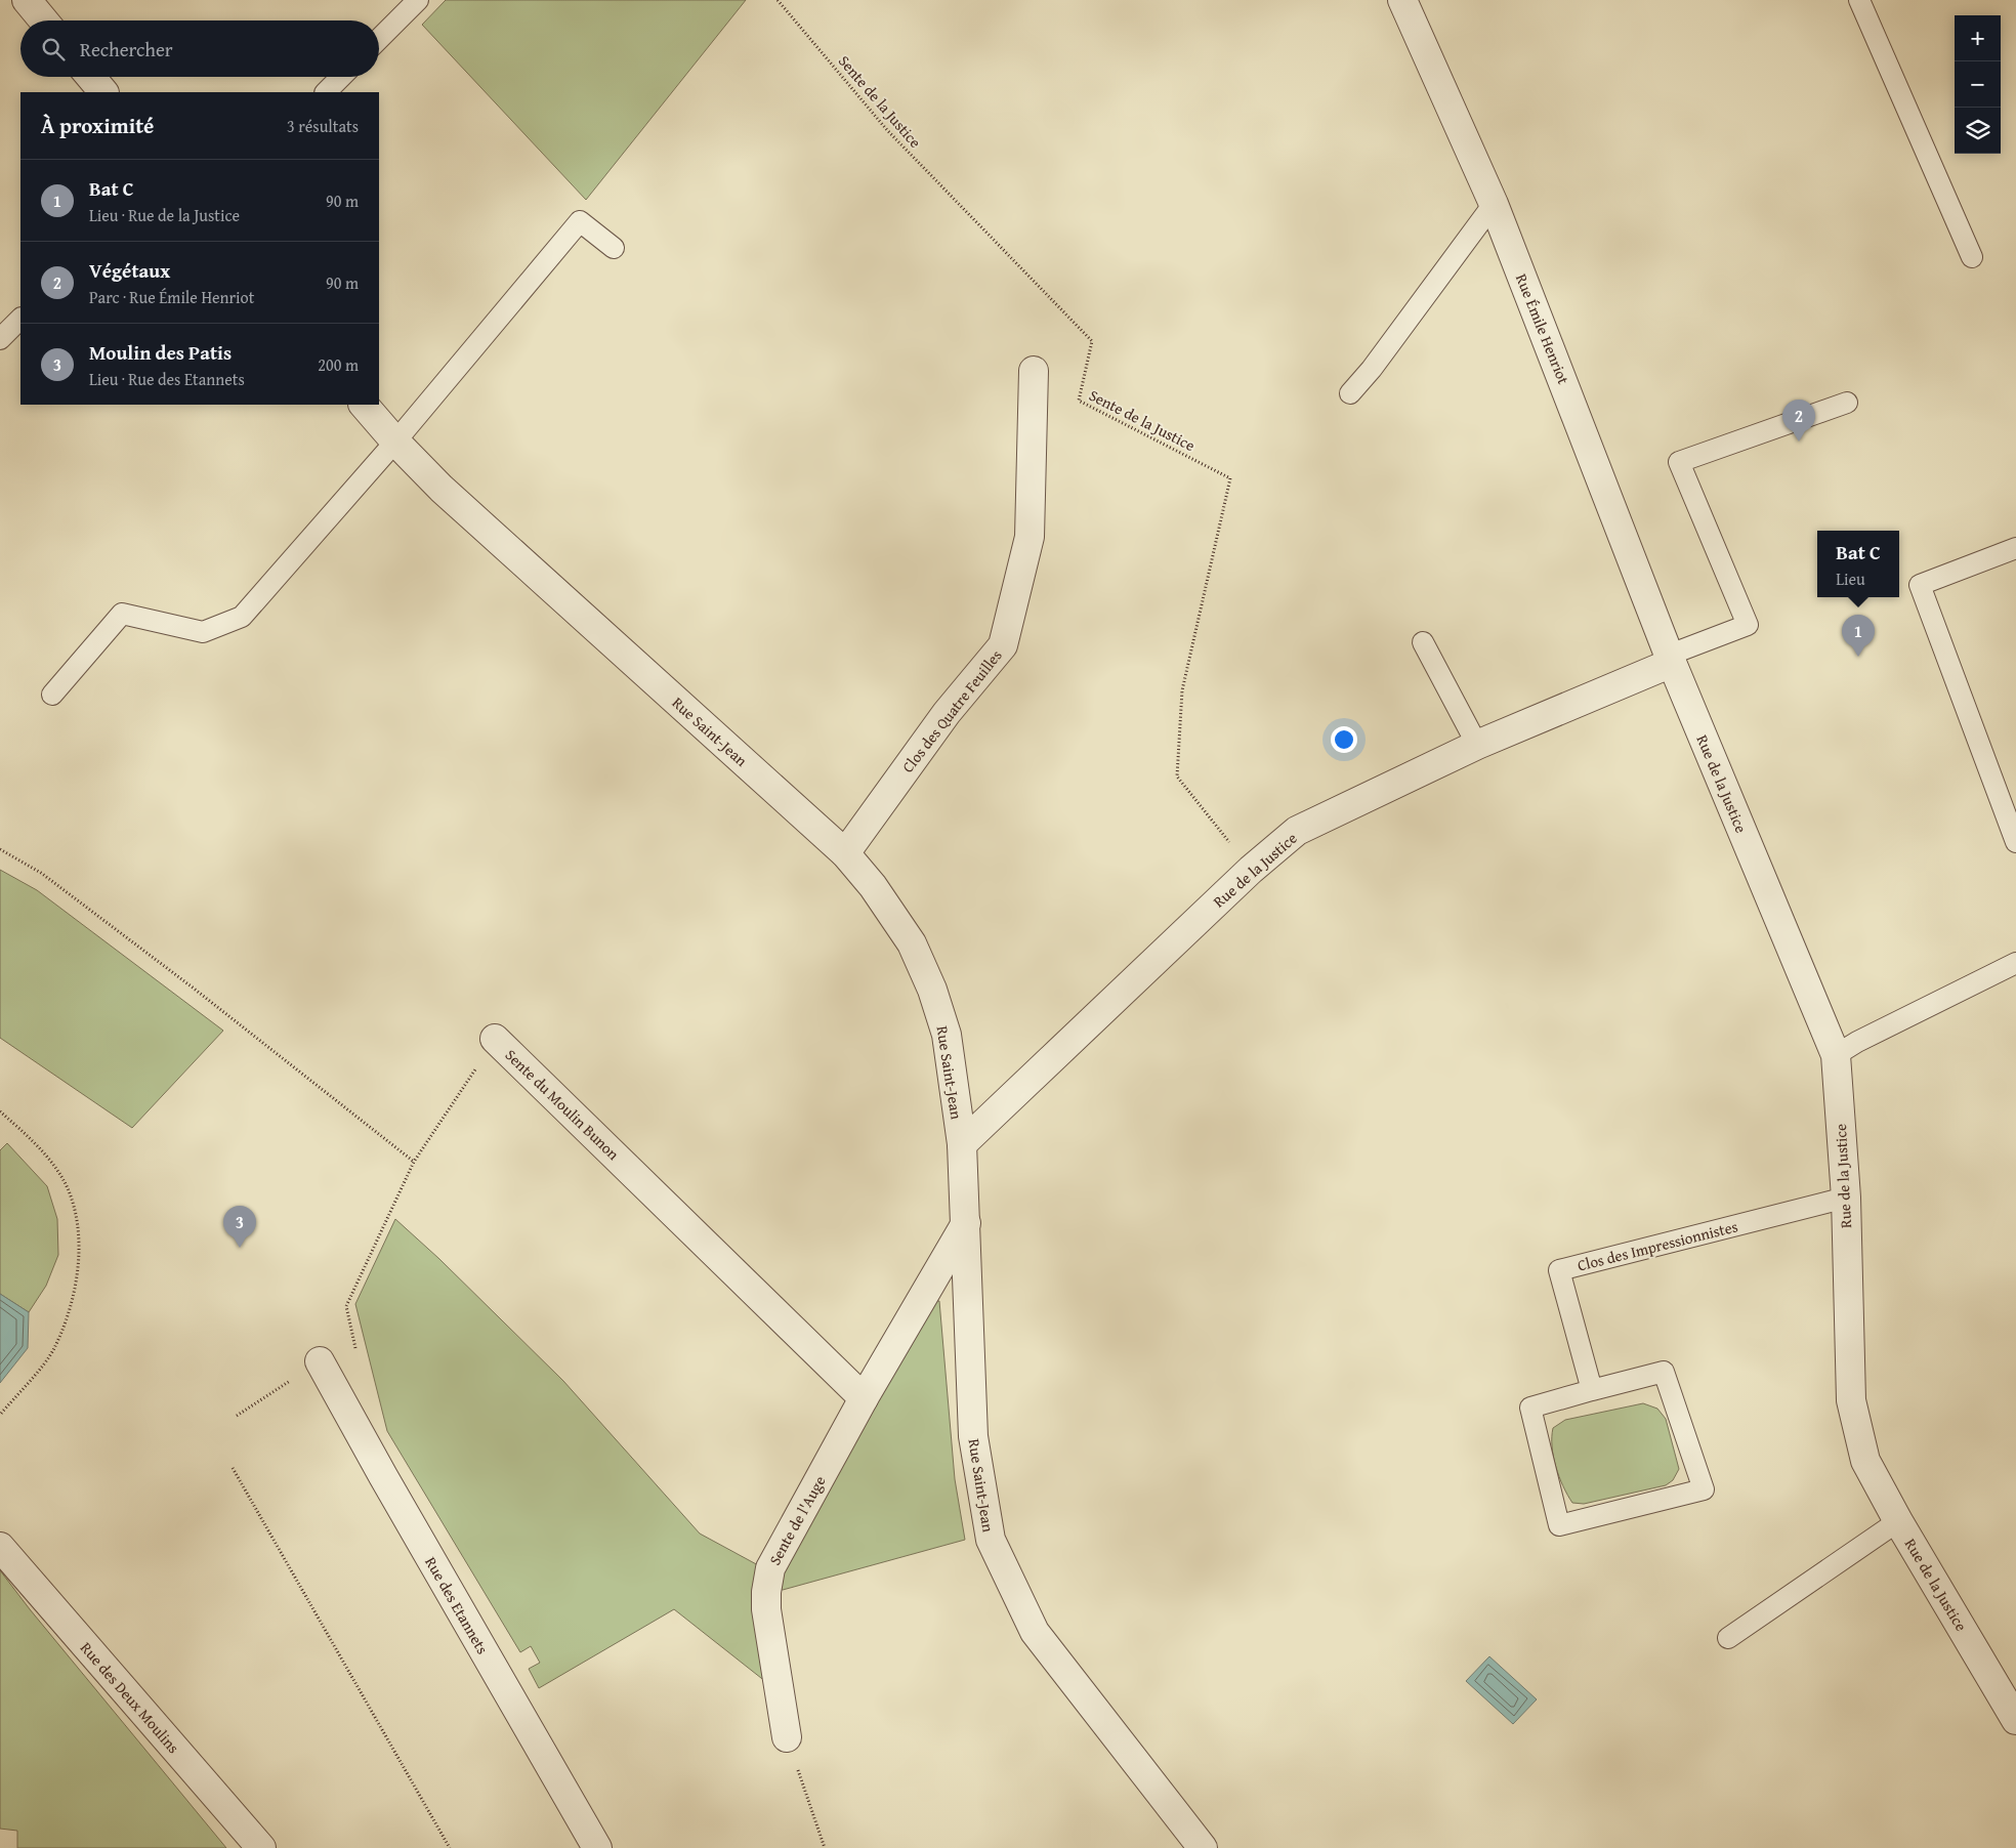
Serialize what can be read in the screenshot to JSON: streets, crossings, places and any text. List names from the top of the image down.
{
  "streets": {
    "street": [
      "Rue Émile Henriot",
      "Clos des Quatre Feuilles",
      "Rue Saint-Jean",
      "Rue de la Justice",
      "Sente du Moulin Bunon",
      "Sente de l'Auge",
      "Rue des Etannets",
      "Rue des Deux Moulins"
    ],
    "lane": ["Clos des Impressionnistes"],
    "path": ["Sente de la Justice"]
  },
  "crossings": [
    ["Sente de la Justice", "Rue de la Justice"],
    ["Rue Émile Henriot", "Rue de la Justice"],
    ["Clos des Quatre Feuilles", "Rue Saint-Jean"],
    ["Rue Saint-Jean", "Rue de la Justice"],
    ["Rue Saint-Jean", "Sente de l'Auge"],
    ["Rue de la Justice", "Clos des Impressionnistes"],
    ["Sente du Moulin Bunon", "Sente de l'Auge"]
  ],
  "page": {
    "map_buttons": ["+", "−"],
    "search": "Rechercher",
    "heading": ["À proximité", "3 résultats"],
    "list": [
      {
        "mark": "1",
        "name": "Bat C",
        "note": "Lieu · Rue de la Justice",
        "value": "90 m"
      },
      {
        "mark": "2",
        "name": "Végétaux",
        "note": "Parc · Rue Émile Henriot",
        "value": "90 m"
      },
      {
        "mark": "3",
        "name": "Moulin des Patis",
        "note": "Lieu · Rue des Etannets",
        "value": "200 m"
      }
    ],
    "pins": ["2", "1", "3"],
    "popup": ["Bat C", "Lieu"]
  }
}
